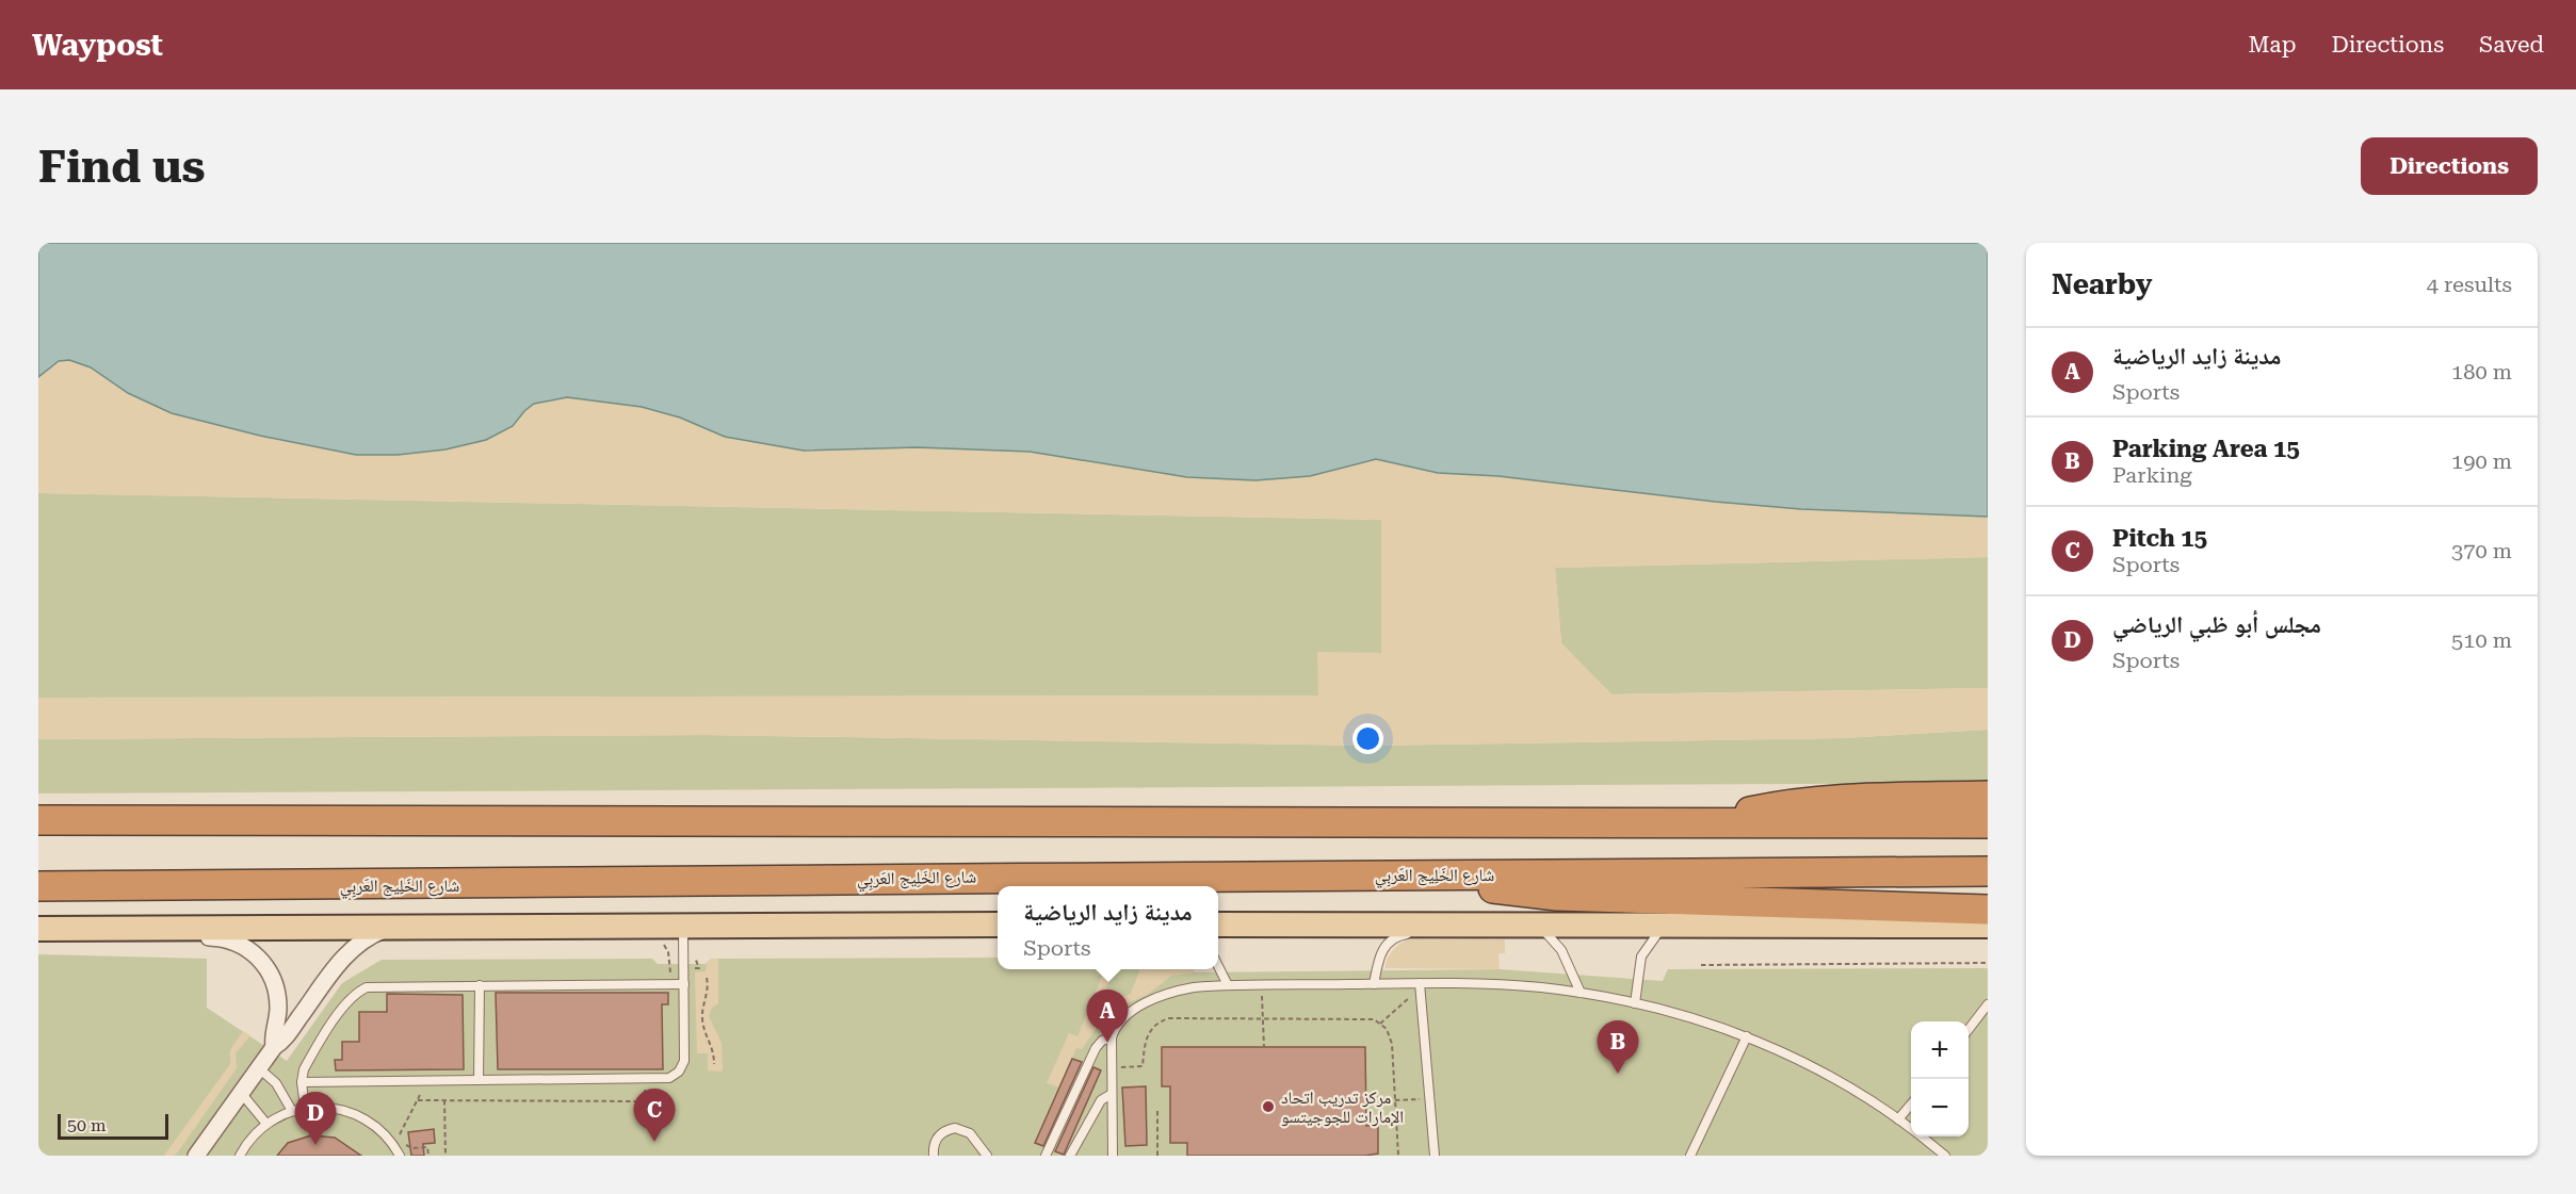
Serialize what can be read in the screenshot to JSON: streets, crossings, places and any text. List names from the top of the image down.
{
  "streets": {
    "highway": ["شارع الخَلِيج العَربِي"]
  },
  "places": ["مركز تدريب اتحاد الإمارات للجوجيتسو"],
  "scale_bar": "50 m",
  "page": {
    "header": "Waypost",
    "nav": ["Map", "Directions", "Saved"],
    "buttons": "Directions",
    "title": "Find us",
    "heading": ["Nearby", "4 results"],
    "list": [
      {
        "mark": "A",
        "name": "مدينة زايد الرياضية",
        "note": "Sports",
        "value": "180 m"
      },
      {
        "mark": "B",
        "name": "Parking Area 15",
        "note": "Parking",
        "value": "190 m"
      },
      {
        "mark": "C",
        "name": "Pitch 15",
        "note": "Sports",
        "value": "370 m"
      },
      {
        "mark": "D",
        "name": "مجلس أبو ظبي الرياضي",
        "note": "Sports",
        "value": "510 m"
      }
    ],
    "popup": ["مدينة زايد الرياضية", "Sports"],
    "pins": [
      "A",
      "B",
      "C",
      "D"
    ],
    "map_buttons": ["+", "−"],
    "scale": "50 m"
  }
}
